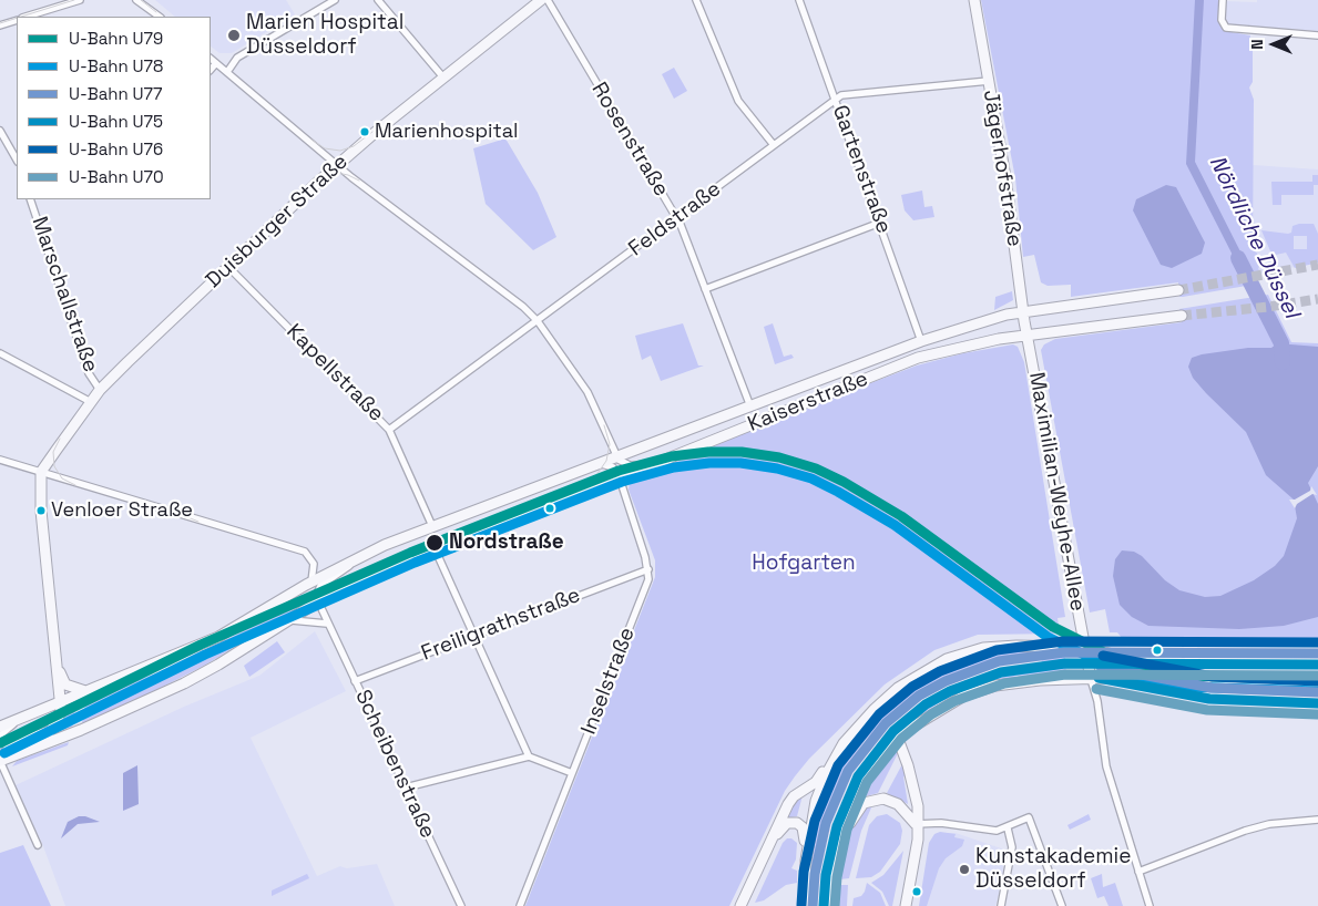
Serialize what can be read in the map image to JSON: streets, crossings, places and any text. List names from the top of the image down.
{
  "streets": {
    "main road": [
      "Jägerhofstraße",
      "Duisburger Straße",
      "Kaiserstraße",
      "Maximilian-Weyhe-Allee"
    ],
    "street": [
      "Rosenstraße",
      "Gartenstraße",
      "Feldstraße",
      "Marschallstraße",
      "Kapellstraße",
      "Freiligrathstraße",
      "Inselstraße",
      "Scheibenstraße"
    ]
  },
  "crossings": [
    ["Rosenstraße", "Feldstraße"],
    ["Rosenstraße", "Kaiserstraße"],
    ["Jägerhofstraße", "Feldstraße"],
    ["Jägerhofstraße", "Kaiserstraße"],
    ["Jägerhofstraße", "Maximilian-Weyhe-Allee"],
    ["Gartenstraße", "Feldstraße"],
    ["Gartenstraße", "Kaiserstraße"],
    ["Feldstraße", "Kapellstraße"],
    ["Duisburger Straße", "Marschallstraße"],
    ["Duisburger Straße", "Kapellstraße"],
    ["Kapellstraße", "Kaiserstraße"],
    ["Kaiserstraße", "Maximilian-Weyhe-Allee"],
    ["Kaiserstraße", "Scheibenstraße"],
    ["Freiligrathstraße", "Inselstraße"],
    ["Freiligrathstraße", "Scheibenstraße"]
  ],
  "water": ["Nördliche Düssel"],
  "parks": ["Hofgarten"],
  "places": [
    "Marien Hospital Düsseldorf",
    "Marienhospital",
    "Venloer Straße",
    "Nordstraße",
    "Kunstakademie Düsseldorf"
  ],
  "lines": [
    "metro line U79",
    "metro line U78",
    "metro line U76",
    "metro line U77",
    "metro line U75",
    "metro line U70"
  ],
  "legend": [
    "U-Bahn U79",
    "U-Bahn U78",
    "U-Bahn U77",
    "U-Bahn U75",
    "U-Bahn U76",
    "U-Bahn U70"
  ],
  "north": "left"
}
